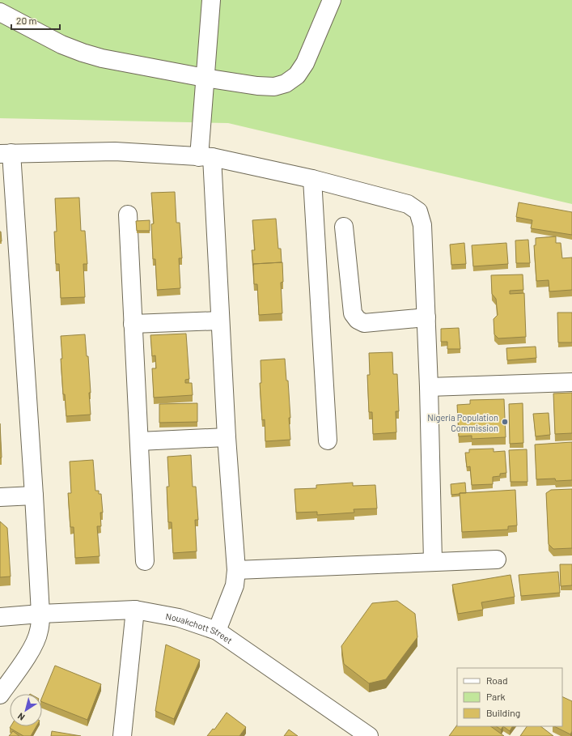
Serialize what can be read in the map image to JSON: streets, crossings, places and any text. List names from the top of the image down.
{
  "streets": {
    "street": ["Nouakchott Street"]
  },
  "places": ["Nigeria Population Commission"],
  "legend": ["Road", "Park", "Building"],
  "scale_bar": "20 m",
  "north": "bottom left"
}
